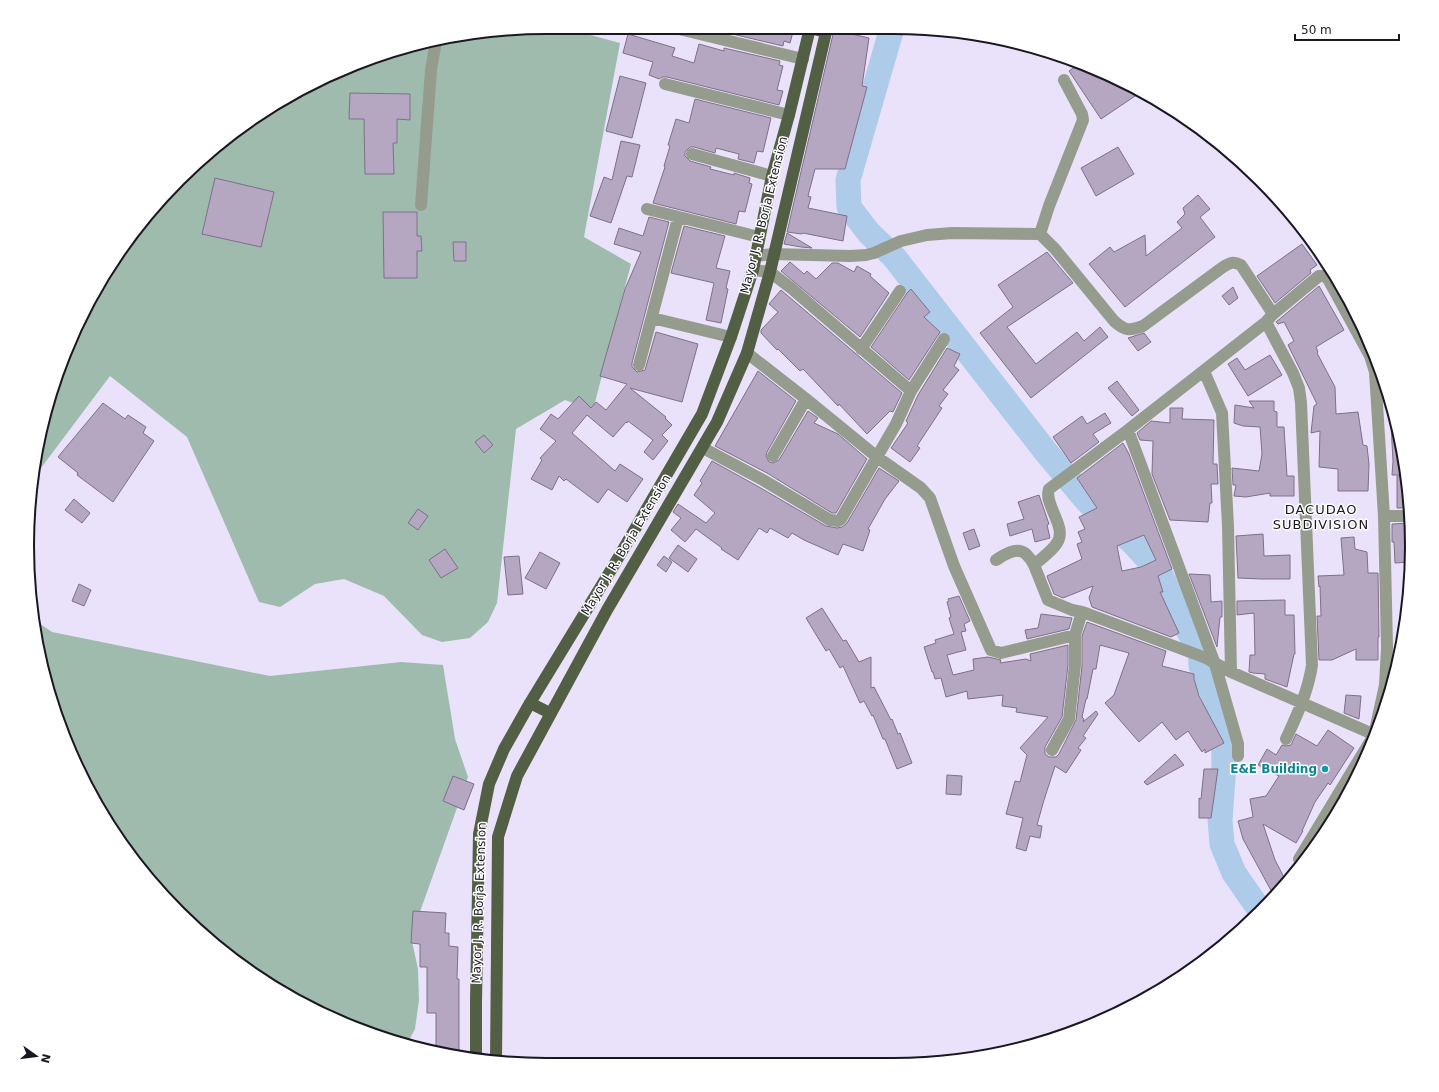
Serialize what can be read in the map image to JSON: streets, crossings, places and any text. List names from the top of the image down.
{
  "streets": {
    "main road": ["Mayor J. R. Borja Extension"]
  },
  "districts": ["DACUDAO SUBDIVISION"],
  "places": ["E&E Building"],
  "scale_bar": "50 m",
  "north": "right"
}
